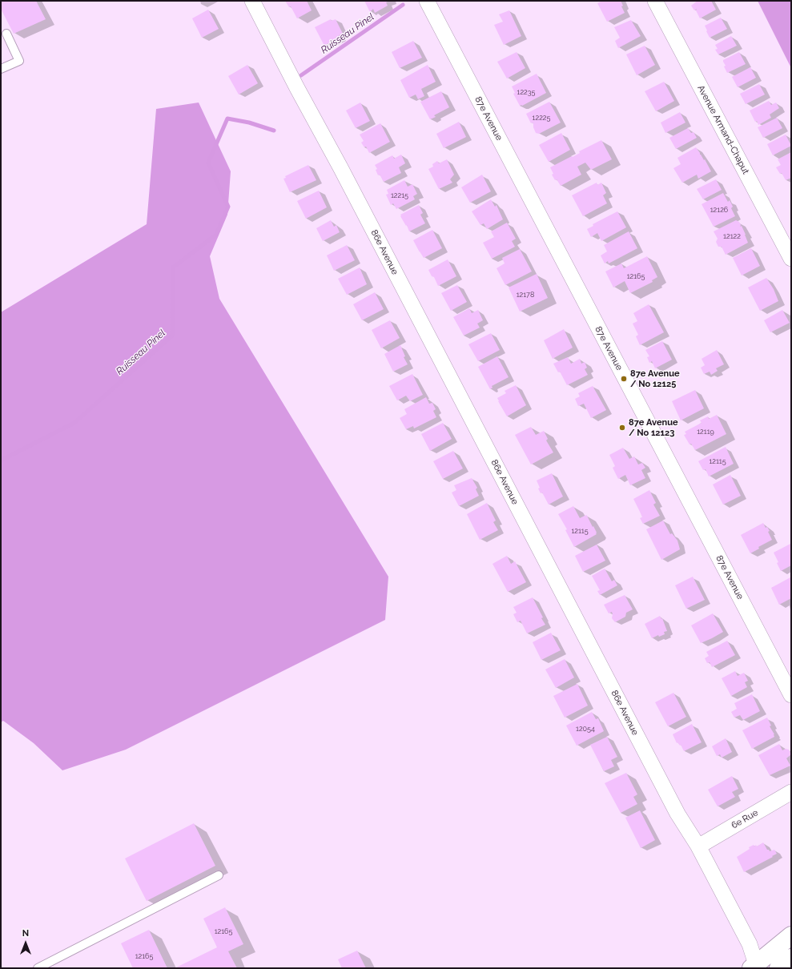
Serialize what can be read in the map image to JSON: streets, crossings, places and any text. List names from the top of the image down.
{
  "streets": {
    "street": [
      "87e Avenue",
      "Avenue Armand-Chaput",
      "86e Avenue",
      "6e Rue"
    ]
  },
  "crossings": [
    ["86e Avenue", "6e Rue"]
  ],
  "water": ["Ruisseau Pinel"],
  "places": ["87e Avenue / No 12125", "87e Avenue / No 12123"],
  "house_numbers": [
    "12235",
    "12225",
    "12215",
    "12126",
    "12122",
    "12165",
    "12178",
    "12119",
    "12115",
    "12115",
    "12054",
    "12165",
    "12165"
  ],
  "north": "top"
}
